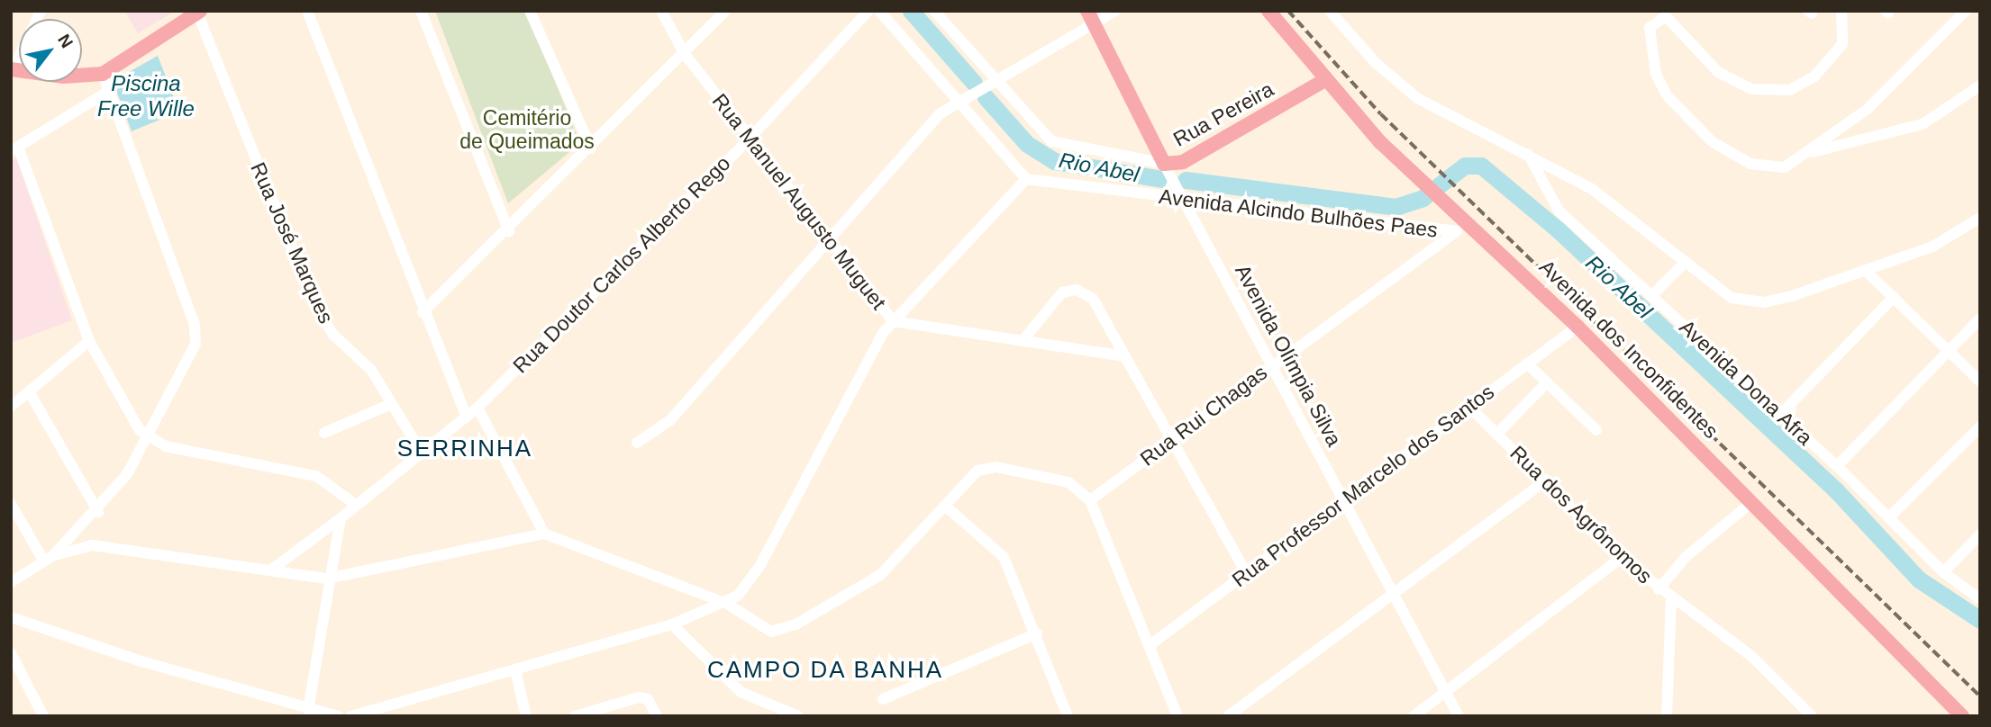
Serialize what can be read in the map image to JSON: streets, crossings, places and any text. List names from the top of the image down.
{
  "streets": {
    "main road": ["Rua Pereira", "Avenida dos Inconfidentes", "Avenida Olímpia Silva"],
    "street": [
      "Rua Manuel Augusto Muguet",
      "Avenida Alcindo Bulhões Paes",
      "Rua José Marques",
      "Rua Doutor Carlos Alberto Rego",
      "Avenida Dona Afra",
      "Rua Rui Chagas",
      "Rua Professor Marcelo dos Santos",
      "Rua dos Agrônomos"
    ]
  },
  "crossings": [
    ["Rua Pereira", "Avenida dos Inconfidentes"],
    ["Rua Pereira", "Avenida Olímpia Silva"],
    ["Rua Manuel Augusto Muguet", "Rua Doutor Carlos Alberto Rego"],
    ["Avenida Alcindo Bulhões Paes", "Avenida Olímpia Silva"],
    ["Avenida Alcindo Bulhões Paes", "Rua Rui Chagas"],
    ["Rua José Marques", "Rua Doutor Carlos Alberto Rego"],
    ["Avenida dos Inconfidentes", "Rua Rui Chagas"],
    ["Avenida dos Inconfidentes", "Rua Professor Marcelo dos Santos"],
    ["Avenida Olímpia Silva", "Rua Rui Chagas"],
    ["Avenida Olímpia Silva", "Rua Professor Marcelo dos Santos"],
    ["Rua Professor Marcelo dos Santos", "Rua dos Agrônomos"]
  ],
  "districts": ["SERRINHA", "CAMPO DA BANHA"],
  "water": ["Piscina Free Wille", "Rio Abel"],
  "parks": ["Cemitério de Queimados"],
  "north": "top right"
}
